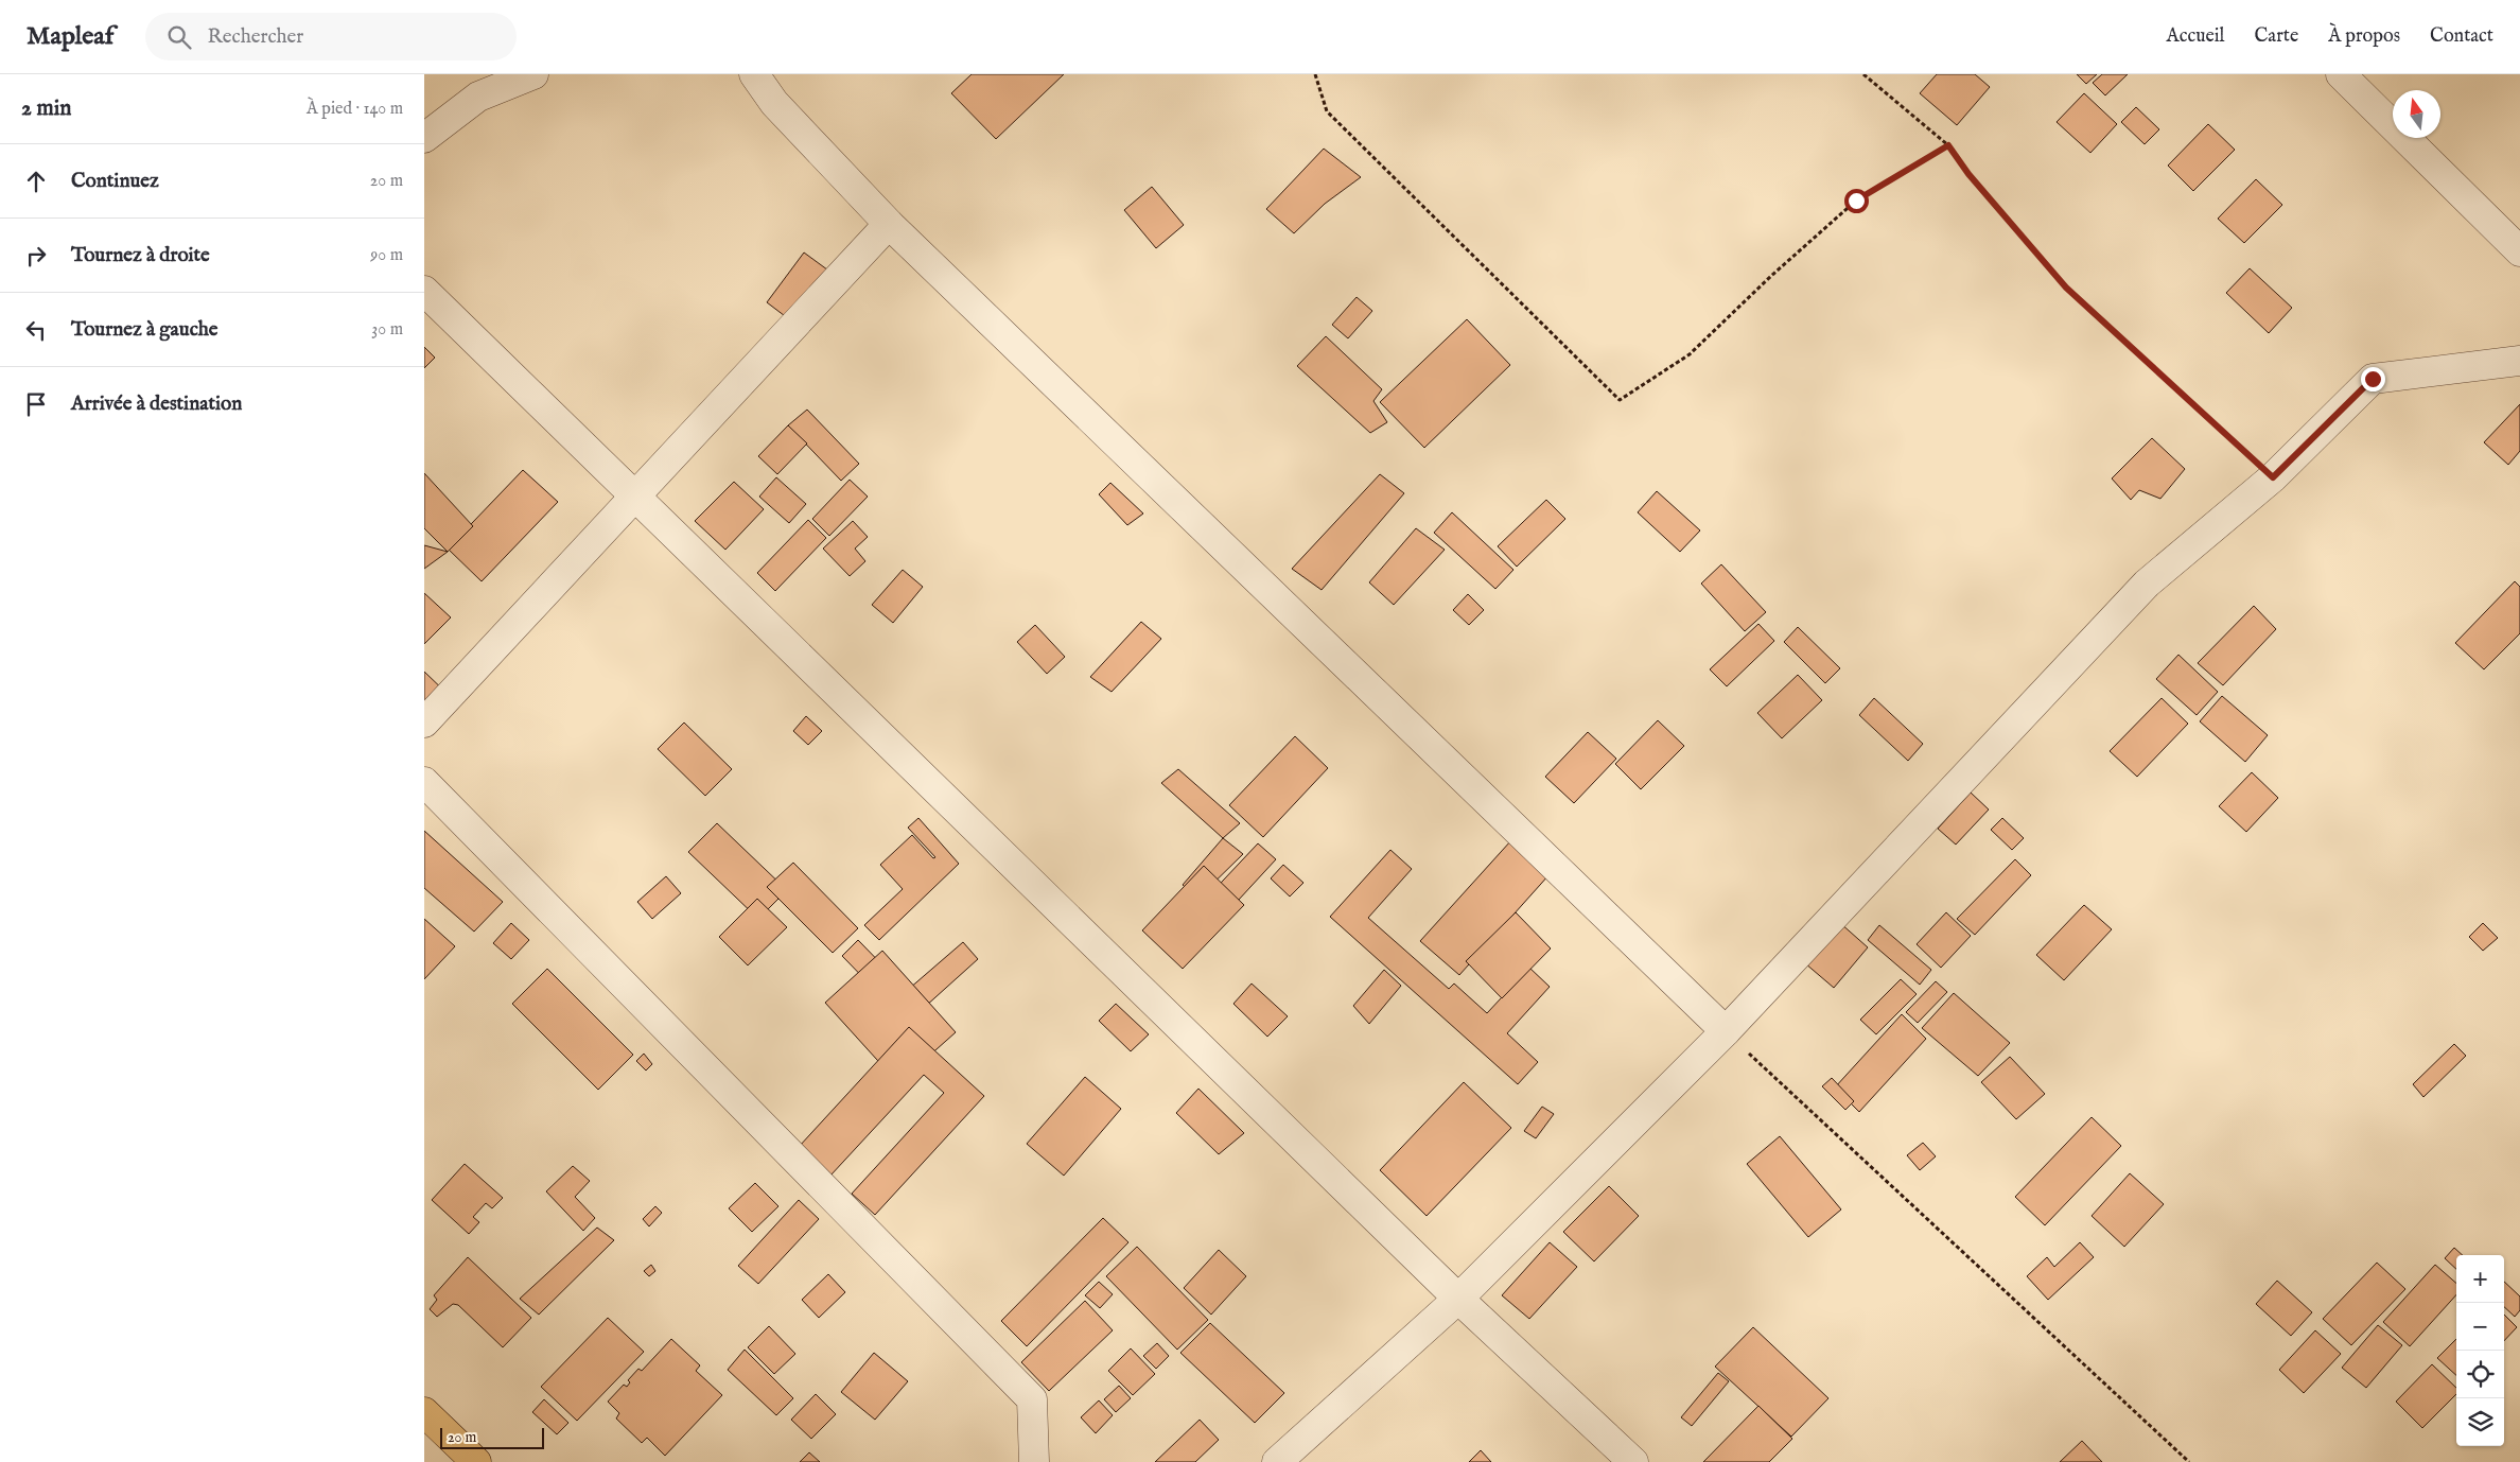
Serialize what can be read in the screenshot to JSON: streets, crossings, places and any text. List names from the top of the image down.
{
  "scale_bar": "20 m",
  "north": "top",
  "page": {
    "header": "Mapleaf",
    "search": "Rechercher",
    "nav": [
      "Accueil",
      "Carte",
      "À propos",
      "Contact"
    ],
    "heading": ["2 min", "À pied · 140 m"],
    "list": [
      ["Continuez", "20 m"],
      ["Tournez à droite", "90 m"],
      ["Tournez à gauche", "30 m"],
      "Arrivée à destination"
    ],
    "map_buttons": ["+", "−"],
    "scale": "20 m"
  }
}
